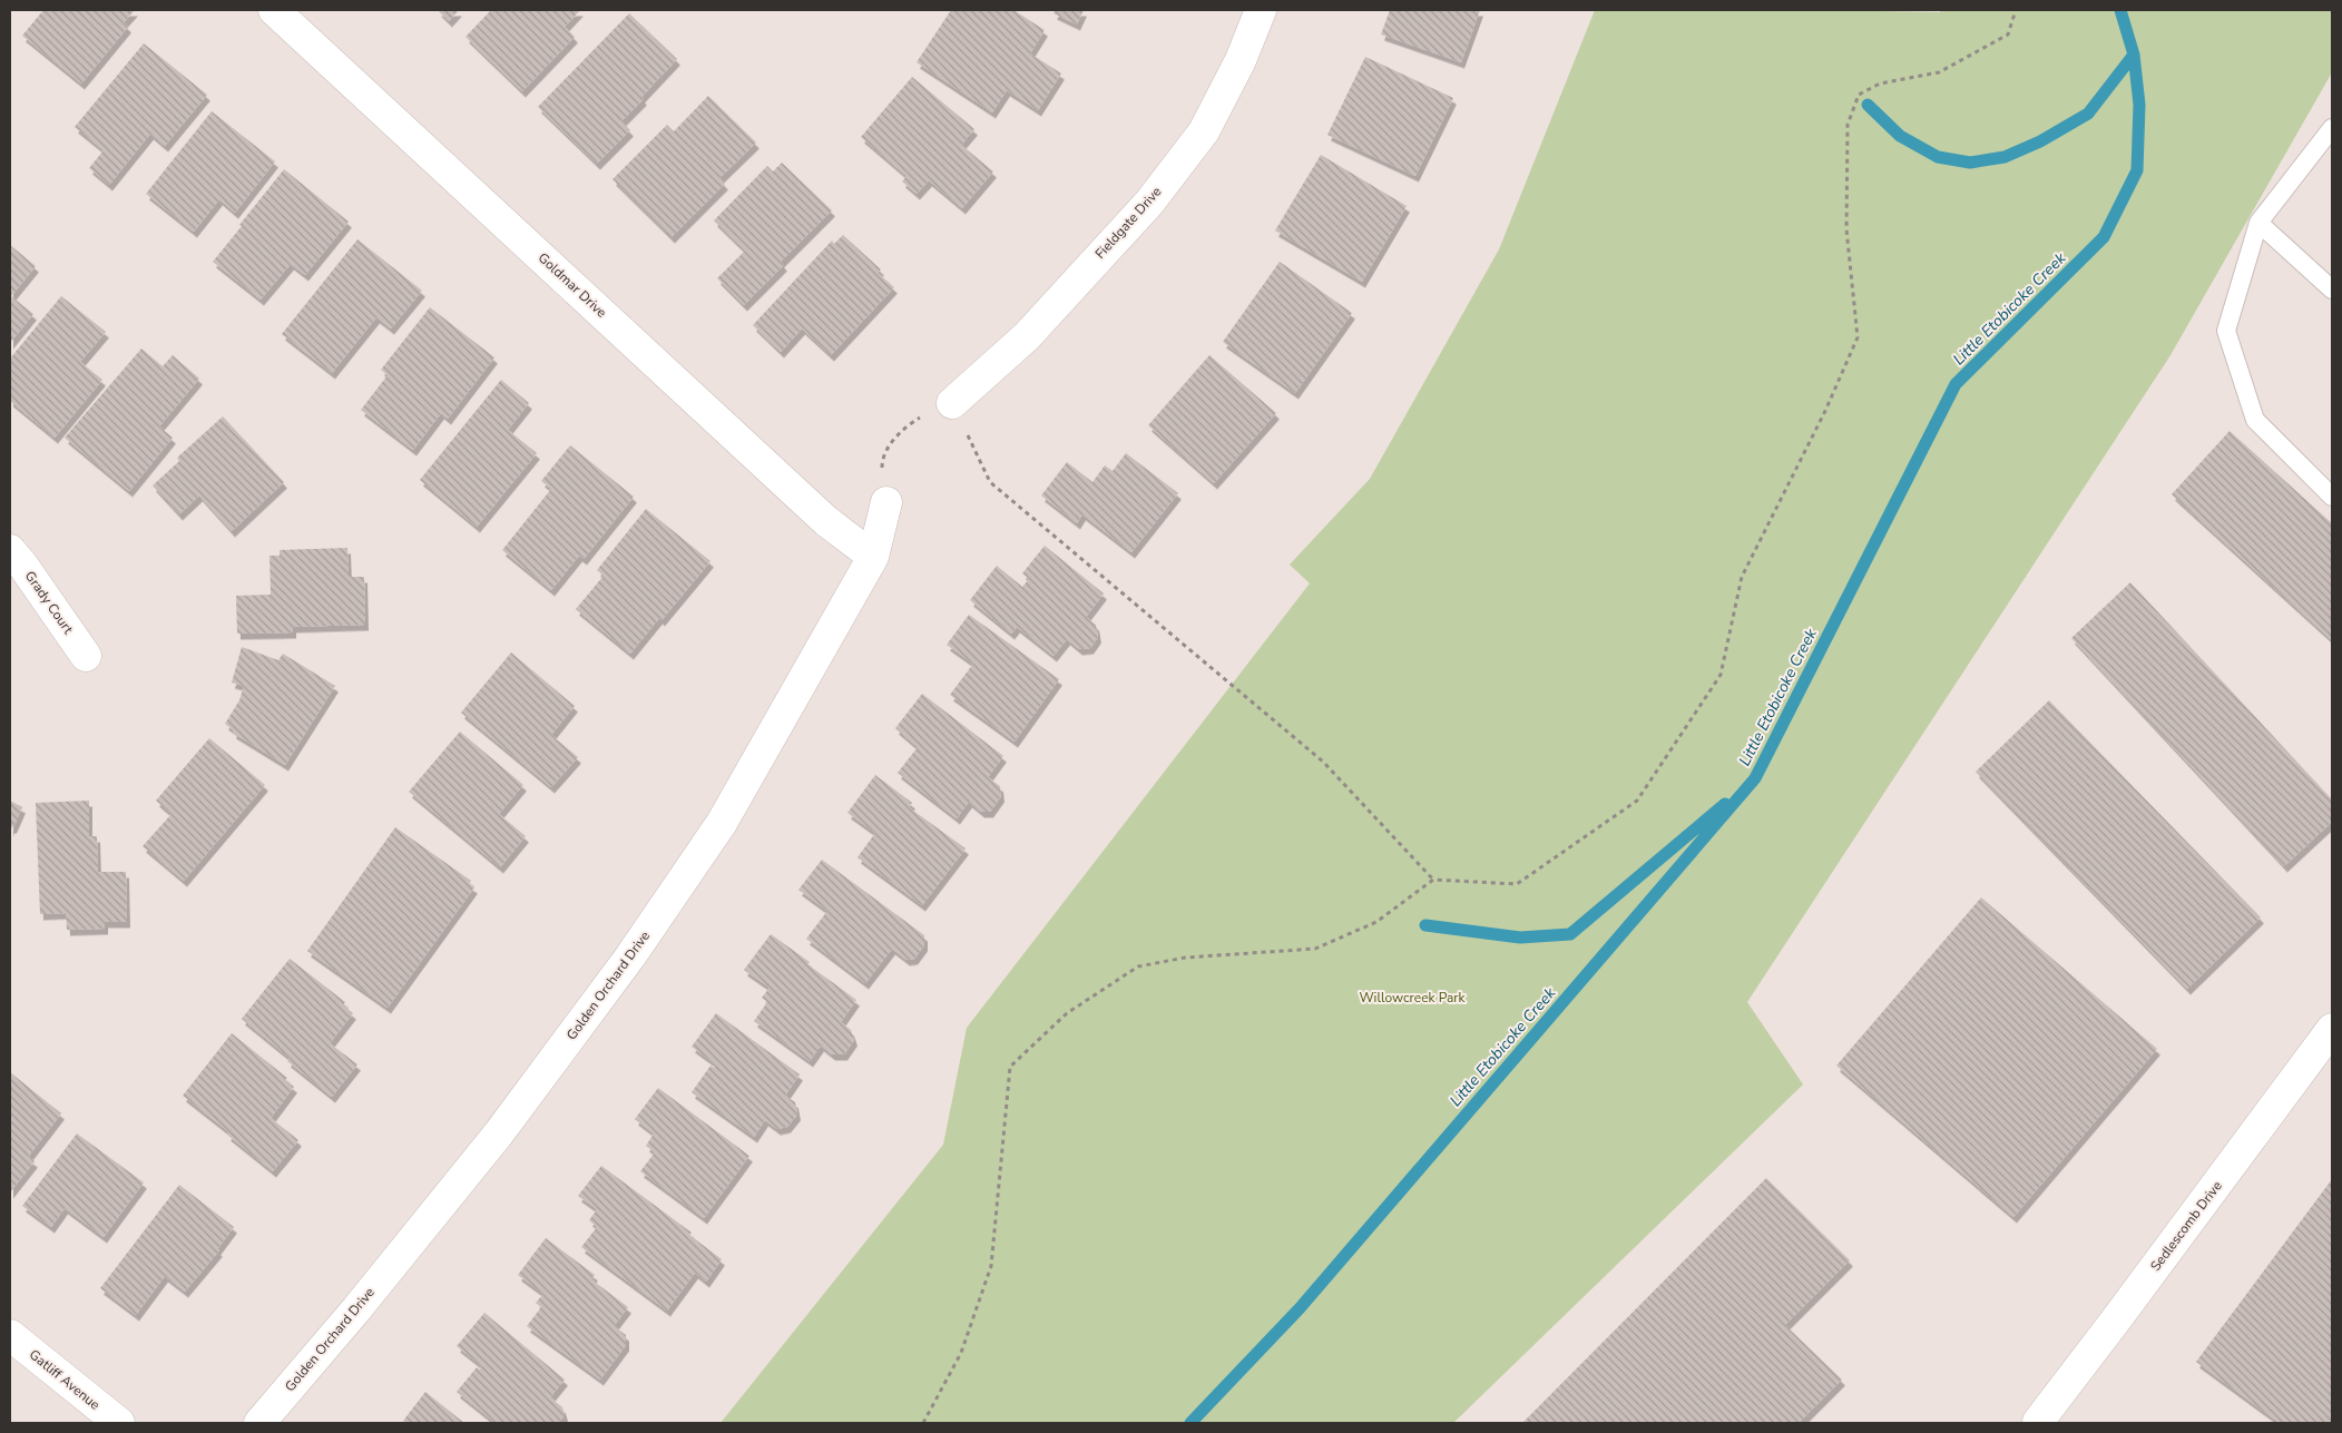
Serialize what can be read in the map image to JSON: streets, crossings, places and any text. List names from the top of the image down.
{
  "streets": {
    "street": [
      "Fieldgate Drive",
      "Goldmar Drive",
      "Grady Court",
      "Golden Orchard Drive",
      "Sedlescomb Drive",
      "Gatliff Avenue"
    ]
  },
  "crossings": [
    ["Goldmar Drive", "Golden Orchard Drive"]
  ],
  "water": ["Little Etobicoke Creek"],
  "parks": ["Willowcreek Park"]
}
